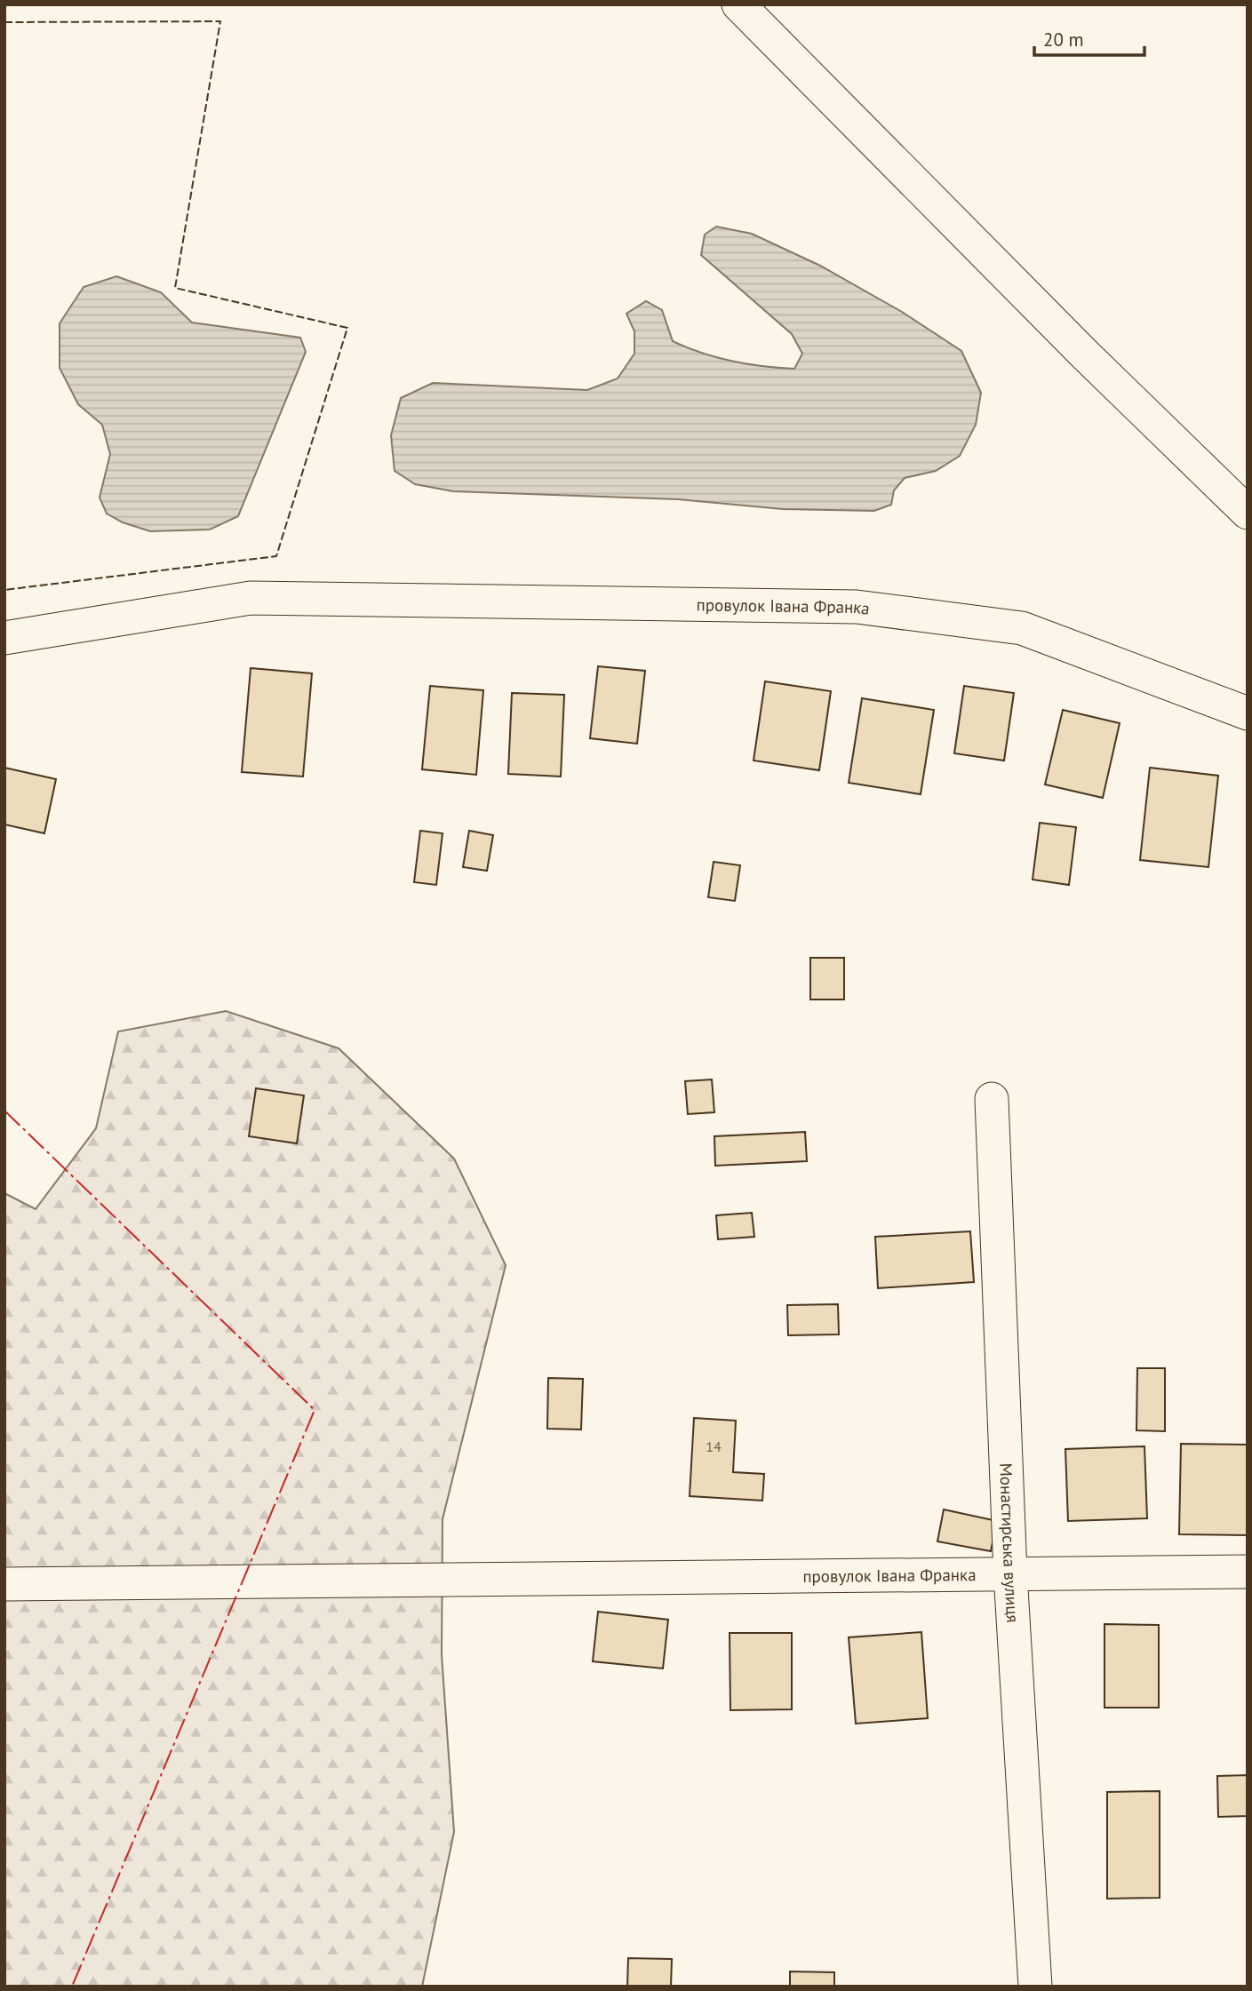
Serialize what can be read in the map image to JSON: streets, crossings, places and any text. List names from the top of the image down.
{
  "streets": {
    "street": ["провулок Івана Франка", "Монастирська вулиця"]
  },
  "crossings": [
    ["провулок Івана Франка", "Монастирська вулиця"]
  ],
  "house_numbers": ["14"],
  "scale_bar": "20 m"
}
